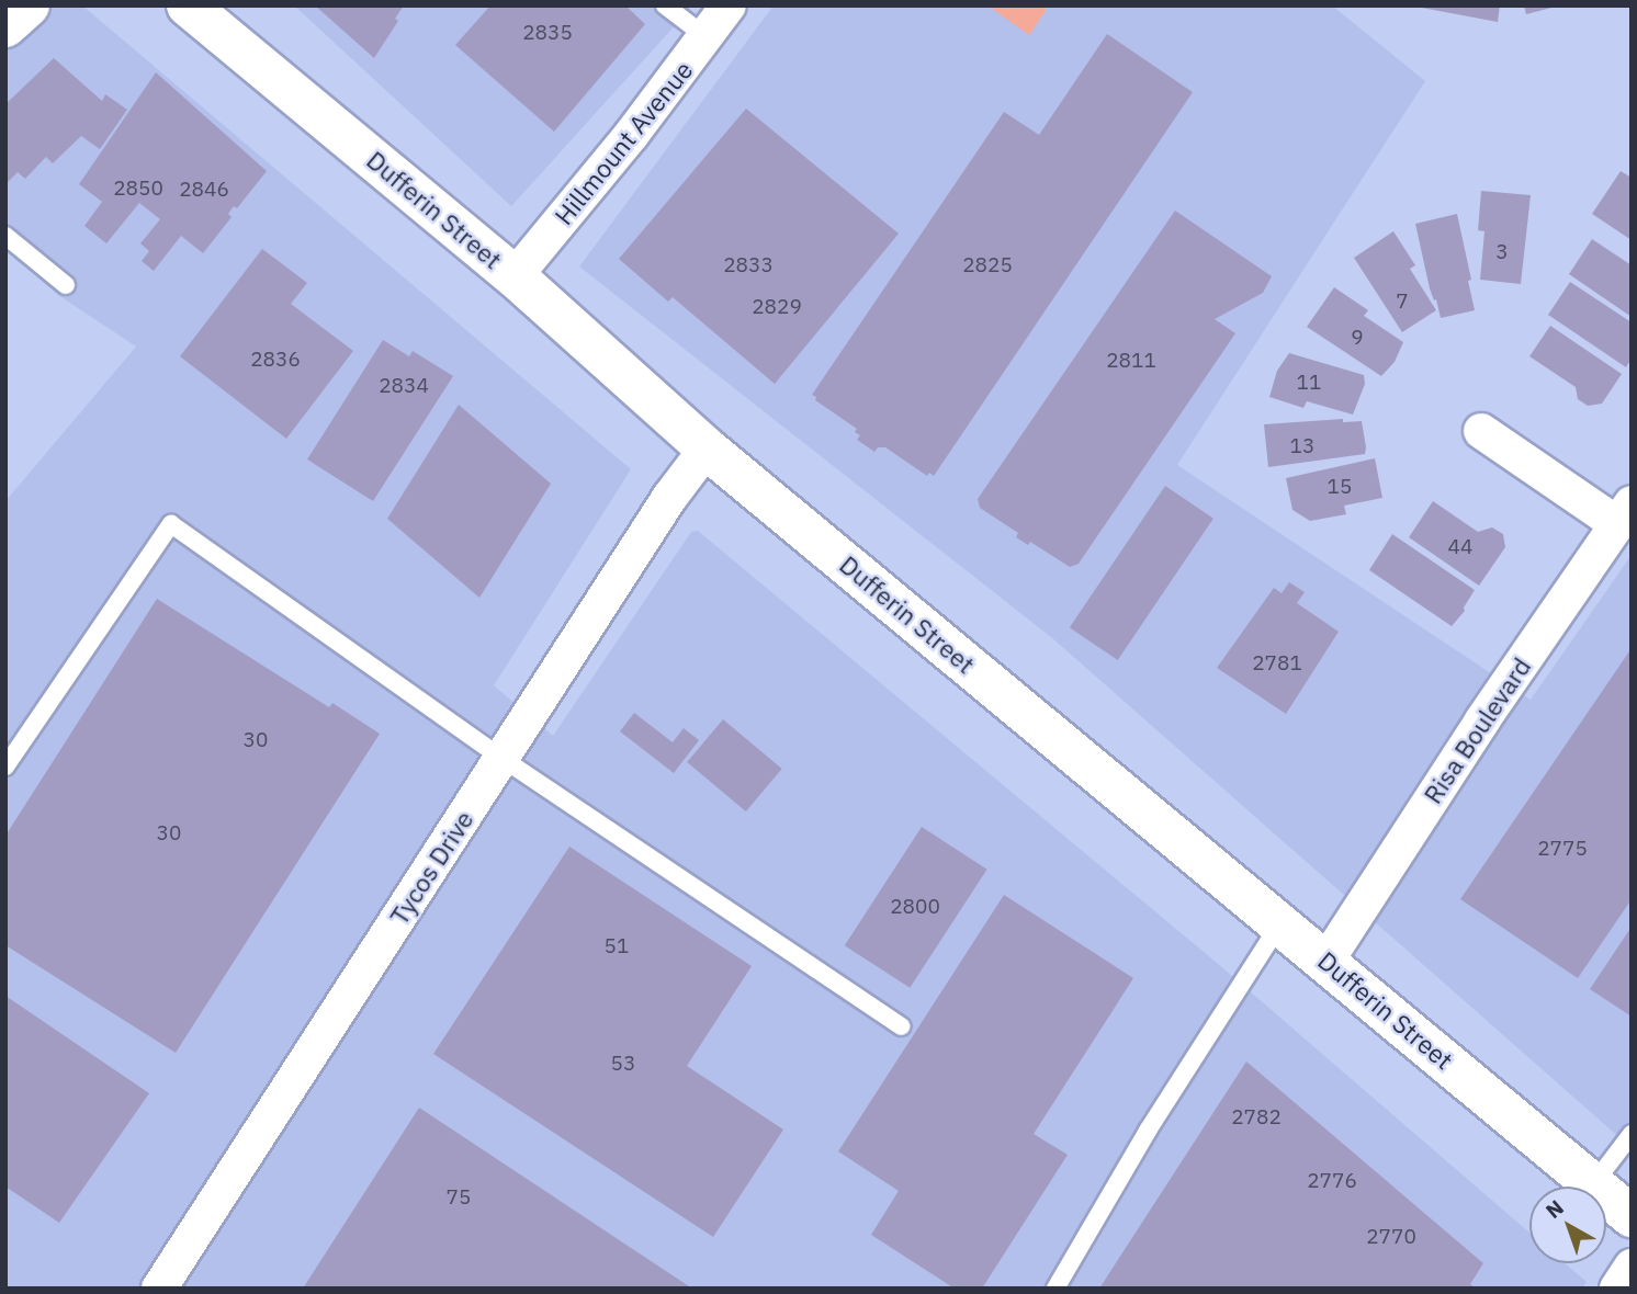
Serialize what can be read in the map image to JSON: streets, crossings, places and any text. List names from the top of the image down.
{
  "streets": {
    "main road": ["Dufferin Street"],
    "street": ["Hillmount Avenue", "Risa Boulevard", "Tycos Drive"]
  },
  "crossings": [
    ["Hillmount Avenue", "Dufferin Street"],
    ["Dufferin Street", "Risa Boulevard"],
    ["Dufferin Street", "Tycos Drive"]
  ],
  "house_numbers": [
    "2835",
    "2850",
    "2846",
    "3",
    "2833",
    "2825",
    "7",
    "2829",
    "9",
    "2836",
    "2811",
    "11",
    "2834",
    "13",
    "15",
    "44",
    "2781",
    "30",
    "30",
    "2775",
    "2800",
    "51",
    "53",
    "2782",
    "2776",
    "75",
    "2770"
  ],
  "north": "top left"
}
